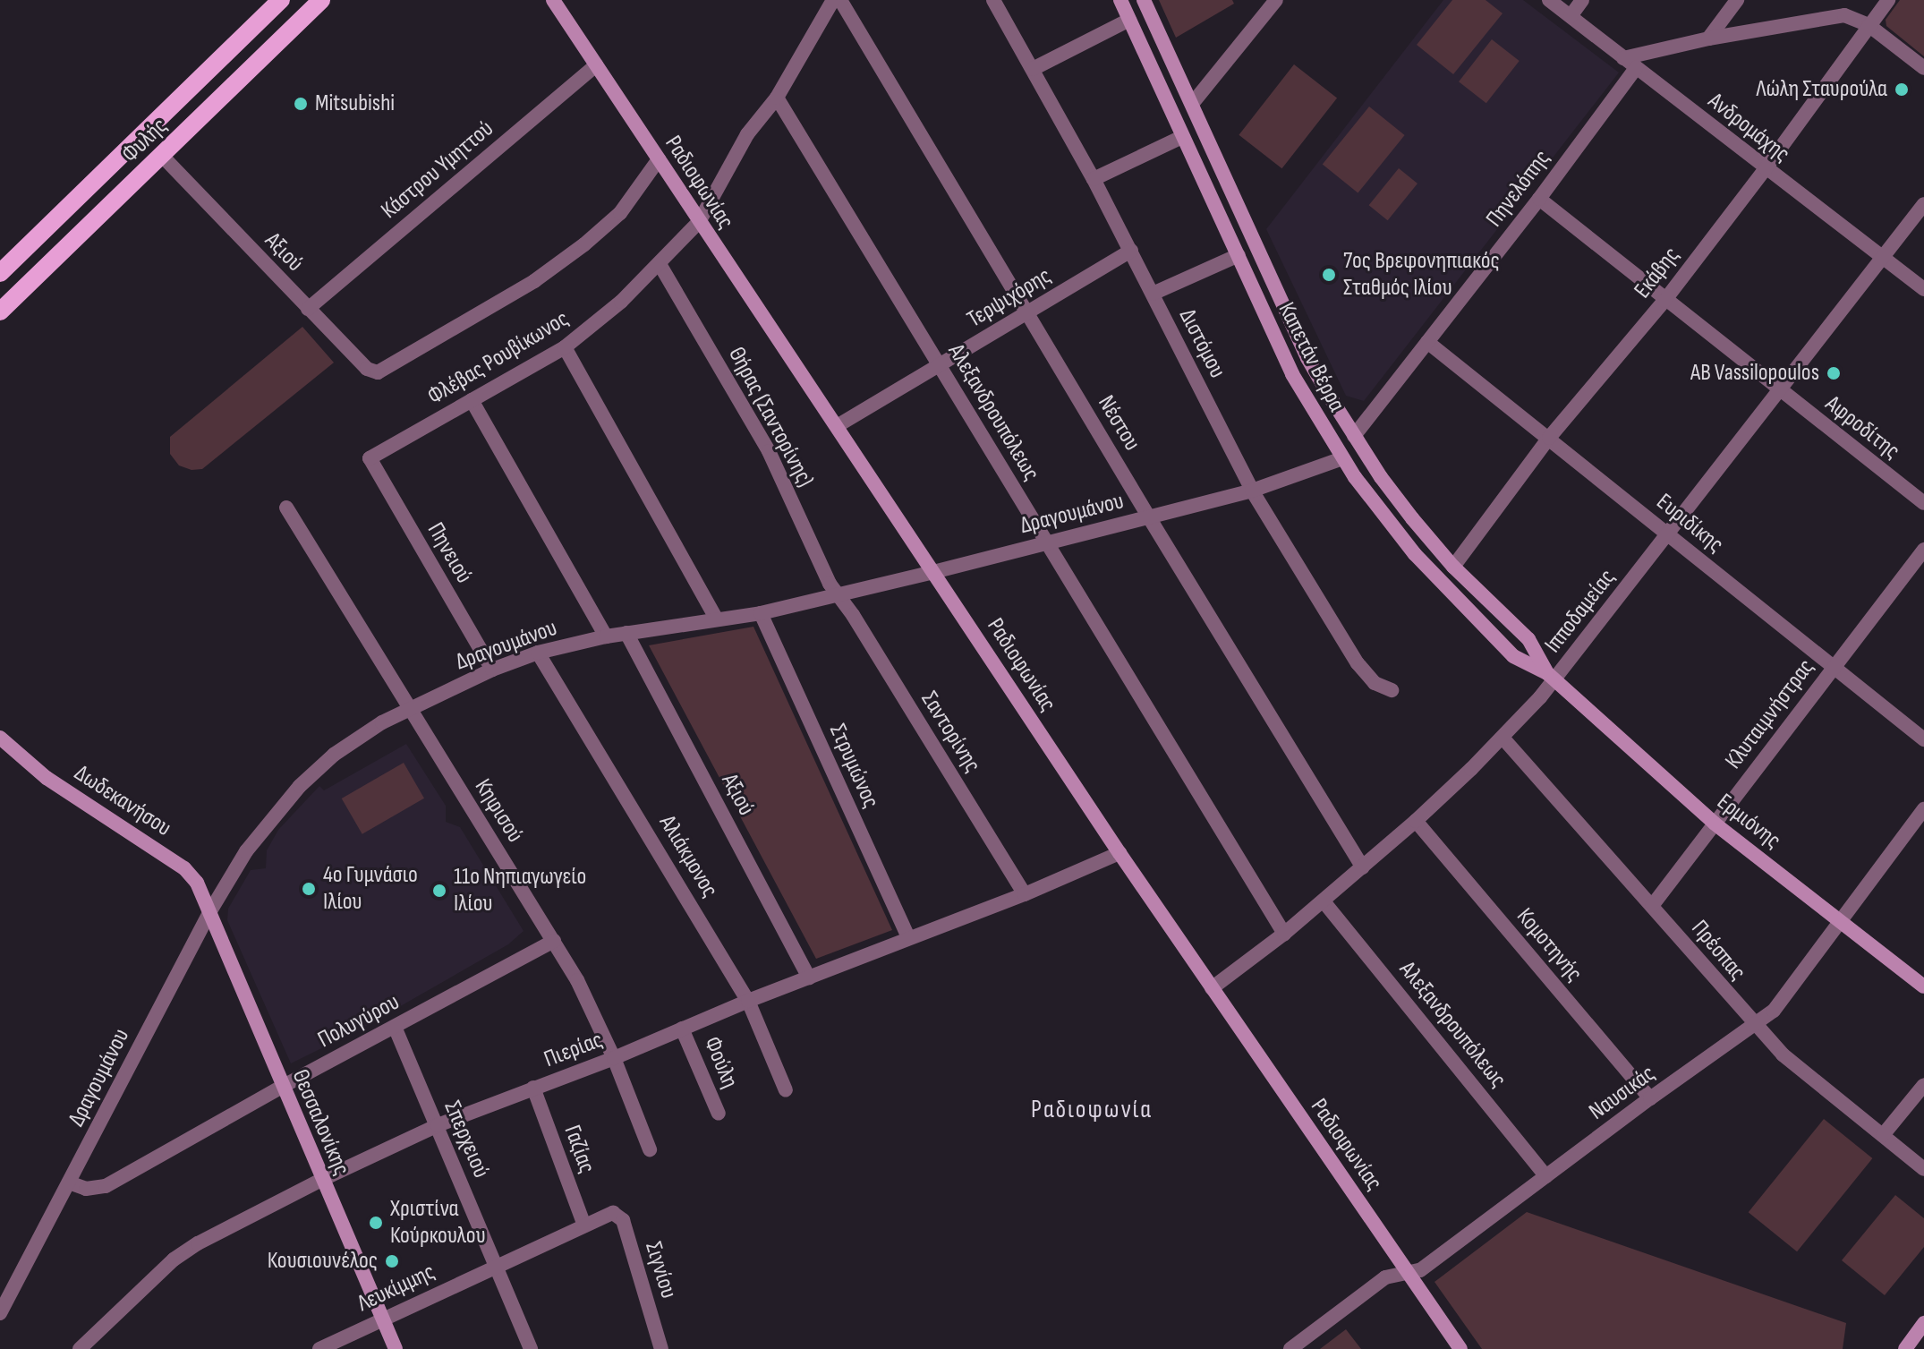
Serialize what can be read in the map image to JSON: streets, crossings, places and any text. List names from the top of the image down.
{
  "streets": {
    "main road": ["Φυλής"],
    "street": [
      "Ανδρομάχης",
      "Κάστρου Υμηττού",
      "Ραδιοφωνίας",
      "Πηνελόπης",
      "Αξιού",
      "Εκάβης",
      "Τερψιχόρης",
      "Διστόμου",
      "Καπετάν Βέρρα",
      "Φλέβας Ρουβίκωνος",
      "Αλεξανδρουπόλεως",
      "Θήρας (Σαντορίνης)",
      "Νέστου",
      "Αφροδίτης",
      "Δραγουμάνου",
      "Ευριδίκης",
      "Πηνειού",
      "Ιπποδαμείας",
      "Κλυταιμνήστρας",
      "Σαντορίνης",
      "Στρυμώνος",
      "Δωδεκανήσου",
      "Κηφισού",
      "Ερμιόνης",
      "Αλιάκμονος",
      "Κομοτηνής",
      "Πρέσπας",
      "Πολυγύρου",
      "Πιερίας",
      "Φούλη",
      "Ναυσικάς",
      "Θεσσαλονίκης",
      "Σπερχειού",
      "Γαζίας",
      "Σιγνίου",
      "Λευκίμμης"
    ]
  },
  "crossings": [
    ["Ανδρομάχης", "Πηνελόπης"],
    ["Ανδρομάχης", "Εκάβης"],
    ["Ανδρομάχης", "Ιπποδαμείας"],
    ["Φυλής", "Αξιού"],
    ["Κάστρου Υμηττού", "Ραδιοφωνίας"],
    ["Κάστρου Υμηττού", "Αξιού"],
    ["Ραδιοφωνίας", "Αξιού"],
    ["Ραδιοφωνίας", "Τερψιχόρης"],
    ["Ραδιοφωνίας", "Φλέβας Ρουβίκωνος"],
    ["Ραδιοφωνίας", "Δραγουμάνου"],
    ["Ραδιοφωνίας", "Ιπποδαμείας"],
    ["Ραδιοφωνίας", "Πιερίας"],
    ["Ραδιοφωνίας", "Ναυσικάς"],
    ["Πηνελόπης", "Καπετάν Βέρρα"],
    ["Πηνελόπης", "Αφροδίτης"],
    ["Πηνελόπης", "Ευριδίκης"],
    ["Αξιού", "Δραγουμάνου"],
    ["Αξιού", "Πιερίας"],
    ["Εκάβης", "Καπετάν Βέρρα"],
    ["Εκάβης", "Αφροδίτης"],
    ["Εκάβης", "Ευριδίκης"],
    ["Τερψιχόρης", "Διστόμου"],
    ["Τερψιχόρης", "Αλεξανδρουπόλεως"],
    ["Τερψιχόρης", "Νέστου"],
    ["Διστόμου", "Δραγουμάνου"],
    ["Καπετάν Βέρρα", "Δραγουμάνου"],
    ["Καπετάν Βέρρα", "Ιπποδαμείας"],
    ["Καπετάν Βέρρα", "Ερμιόνης"],
    ["Φλέβας Ρουβίκωνος", "Αλεξανδρουπόλεως"],
    ["Φλέβας Ρουβίκωνος", "Θήρας (Σαντορίνης)"],
    ["Φλέβας Ρουβίκωνος", "Πηνειού"],
    ["Αλεξανδρουπόλεως", "Δραγουμάνου"],
    ["Αλεξανδρουπόλεως", "Ιπποδαμείας"],
    ["Αλεξανδρουπόλεως", "Ναυσικάς"],
    ["Θήρας (Σαντορίνης)", "Δραγουμάνου"],
    ["Θήρας (Σαντορίνης)", "Σαντορίνης"],
    ["Νέστου", "Δραγουμάνου"],
    ["Νέστου", "Ιπποδαμείας"],
    ["Αφροδίτης", "Ιπποδαμείας"],
    ["Δραγουμάνου", "Πηνειού"],
    ["Δραγουμάνου", "Σαντορίνης"],
    ["Δραγουμάνου", "Στρυμώνος"],
    ["Δραγουμάνου", "Δωδεκανήσου"],
    ["Δραγουμάνου", "Κηφισού"],
    ["Δραγουμάνου", "Αλιάκμονος"],
    ["Δραγουμάνου", "Πολυγύρου"],
    ["Δραγουμάνου", "Θεσσαλονίκης"],
    ["Ευριδίκης", "Ιπποδαμείας"],
    ["Ευριδίκης", "Κλυταιμνήστρας"],
    ["Ιπποδαμείας", "Ερμιόνης"],
    ["Ιπποδαμείας", "Κομοτηνής"],
    ["Ιπποδαμείας", "Πρέσπας"],
    ["Κλυταιμνήστρας", "Ερμιόνης"],
    ["Κλυταιμνήστρας", "Πρέσπας"],
    ["Σαντορίνης", "Πιερίας"],
    ["Στρυμώνος", "Πιερίας"],
    ["Δωδεκανήσου", "Θεσσαλονίκης"],
    ["Κηφισού", "Πολυγύρου"],
    ["Κηφισού", "Πιερίας"],
    ["Ερμιόνης", "Ναυσικάς"],
    ["Αλιάκμονος", "Πιερίας"],
    ["Κομοτηνής", "Ναυσικάς"],
    ["Πρέσπας", "Ναυσικάς"],
    ["Πολυγύρου", "Θεσσαλονίκης"],
    ["Πολυγύρου", "Σπερχειού"],
    ["Πιερίας", "Φούλη"],
    ["Πιερίας", "Θεσσαλονίκης"],
    ["Πιερίας", "Σπερχειού"],
    ["Πιερίας", "Γαζίας"],
    ["Θεσσαλονίκης", "Λευκίμμης"],
    ["Σπερχειού", "Λευκίμμης"],
    ["Γαζίας", "Λευκίμμης"],
    ["Σιγνίου", "Λευκίμμης"]
  ],
  "districts": ["Ραδιοφωνία"],
  "places": [
    "Λώλη Σταυρούλα",
    "Mitsubishi",
    "7ος Βρεφονηπιακός Σταθμός Ιλίου",
    "AB Vassilopoulos",
    "4ο Γυμνάσιο Ιλίου",
    "11ο Νηπιαγωγείο Ιλίου",
    "Χριστίνα Κούρκουλου",
    "Κουσιουνέλος"
  ]
}
